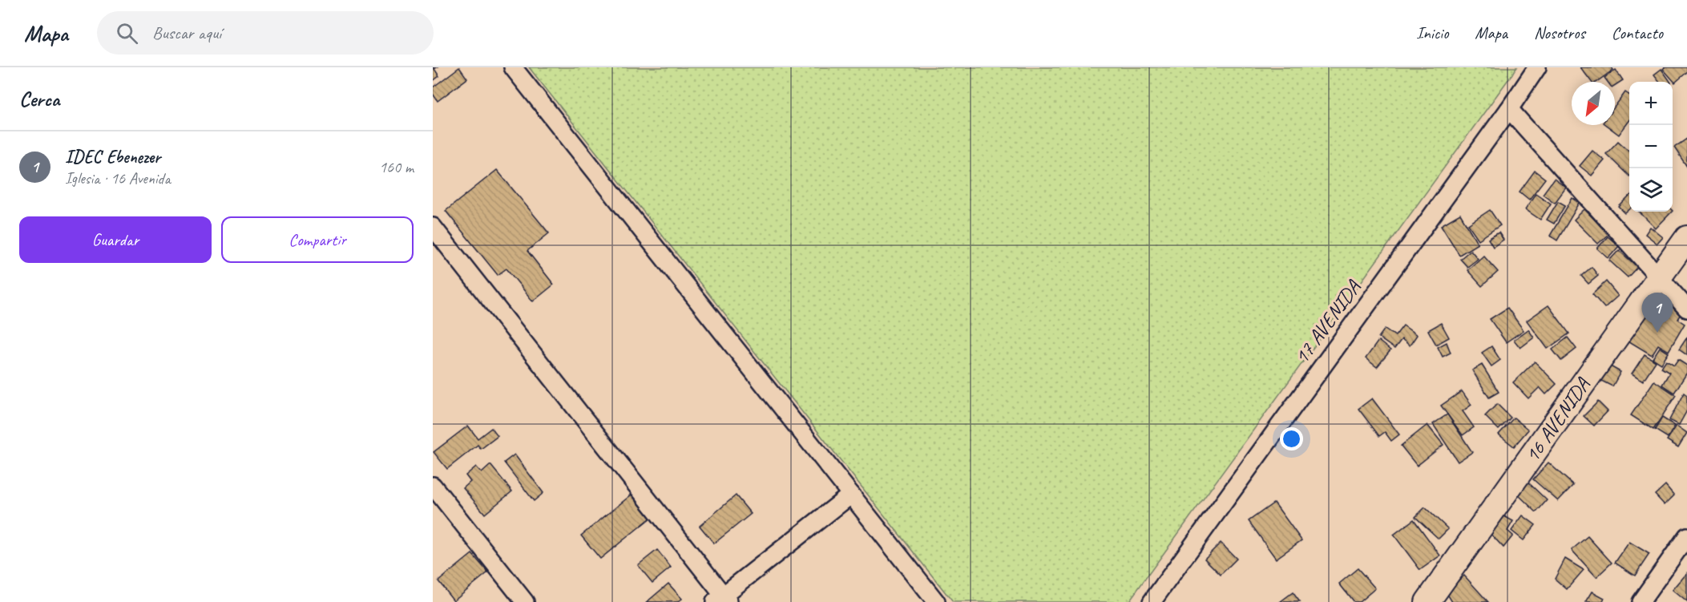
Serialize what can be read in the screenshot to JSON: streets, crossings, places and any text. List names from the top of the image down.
{
  "streets": {
    "main road": ["16 AVENIDA"],
    "street": ["17 AVENIDA"]
  },
  "north": "bottom left",
  "page": {
    "header": "Mapa",
    "search": "Buscar aquí",
    "nav": [
      "Inicio",
      "Mapa",
      "Nosotros",
      "Contacto"
    ],
    "heading": "Cerca",
    "map_buttons": ["+", "−"],
    "list": [
      {
        "mark": "1",
        "name": "IDEC Ebenezer",
        "note": "Iglesia · 16 Avenida",
        "value": "160 m"
      }
    ],
    "buttons": ["Guardar", "Compartir"],
    "pins": "1"
  }
}
